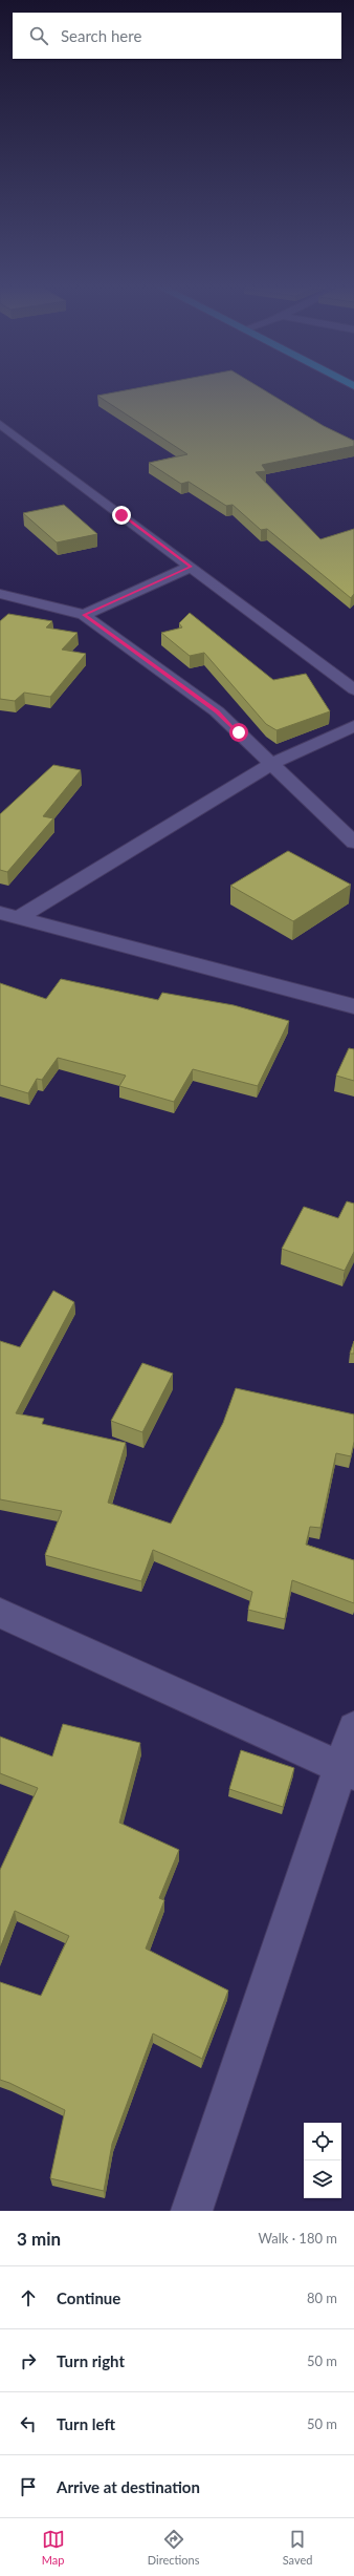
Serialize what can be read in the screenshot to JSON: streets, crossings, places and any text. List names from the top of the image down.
{
  "page": {
    "search": "Search here",
    "heading": ["3 min", "Walk · 180 m"],
    "list": [
      ["Continue", "80 m"],
      ["Turn right", "50 m"],
      ["Turn left", "50 m"],
      "Arrive at destination"
    ],
    "nav": ["Map", "Directions", "Saved"]
  }
}
